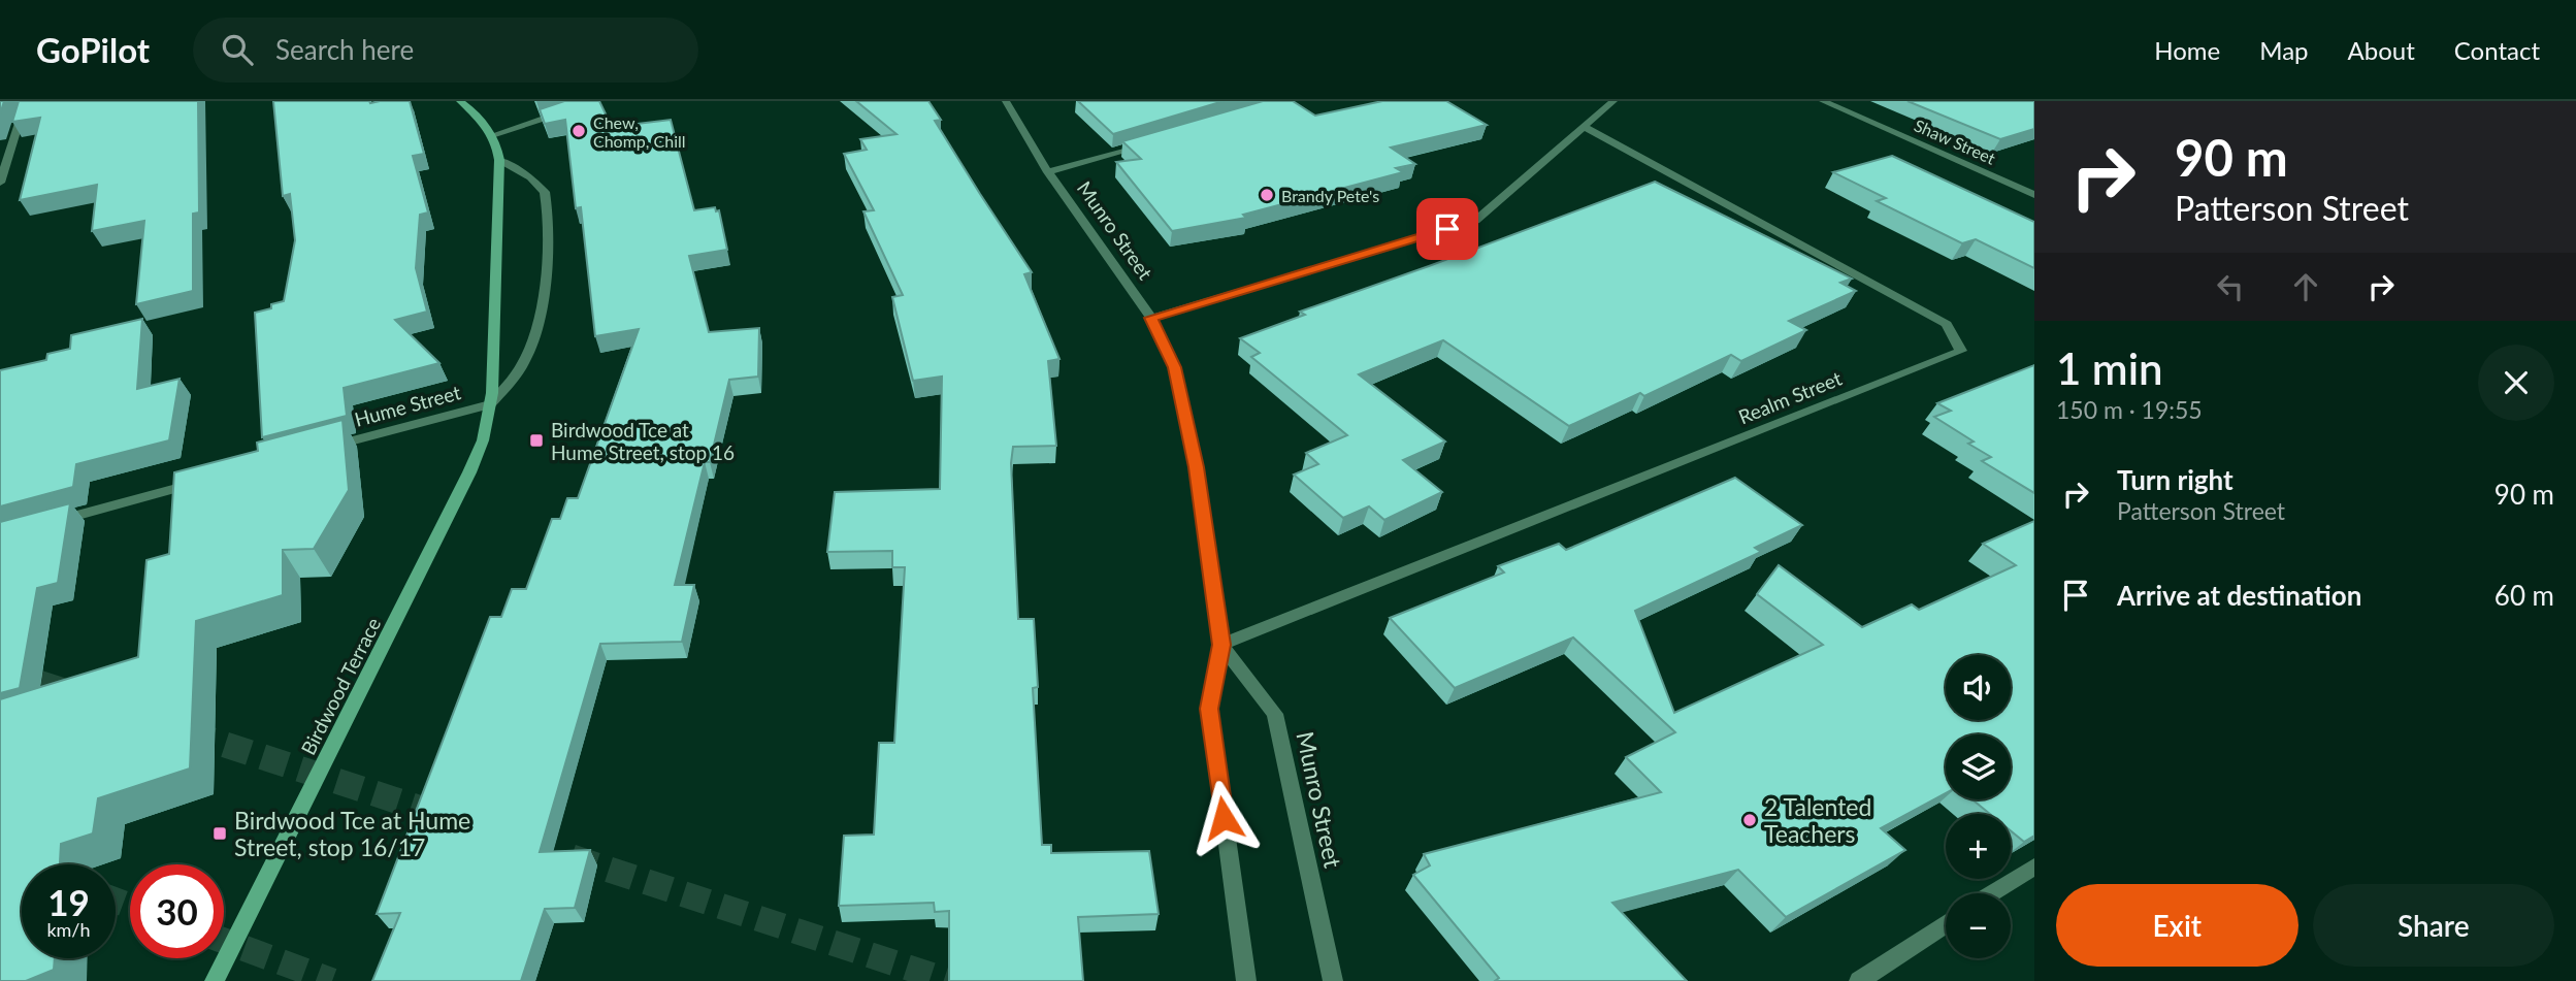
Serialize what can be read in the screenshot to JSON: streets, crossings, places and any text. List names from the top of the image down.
{
  "streets": {
    "street": [
      "Shaw Street",
      "Munro Street",
      "Realm Street",
      "Hume Street",
      "Birdwood Terrace"
    ]
  },
  "crossings": [
    ["Munro Street", "Realm Street"],
    ["Hume Street", "Birdwood Terrace"]
  ],
  "places": {
    "other": ["Chew, Chomp, Chill", "Brandy Pete's", "2 Talented Teachers"],
    "transit": ["Birdwood Tce at Hume Street, stop 16", "Birdwood Tce at Hume Street, stop 16/17"]
  },
  "page": {
    "header": "GoPilot",
    "search": "Search here",
    "nav": [
      "Home",
      "Map",
      "About",
      "Contact"
    ],
    "turn": ["90 m", "Patterson Street"],
    "heading": ["1 min", "150 m · 19:55"],
    "list": [
      {
        "name": "Turn right",
        "note": "Patterson Street",
        "value": "90 m"
      },
      {
        "name": "Arrive at destination",
        "value": "60 m"
      }
    ],
    "map_buttons": ["+", "−"],
    "speed": "19 km/h",
    "limit": "30",
    "buttons": ["Exit", "Share"]
  }
}
